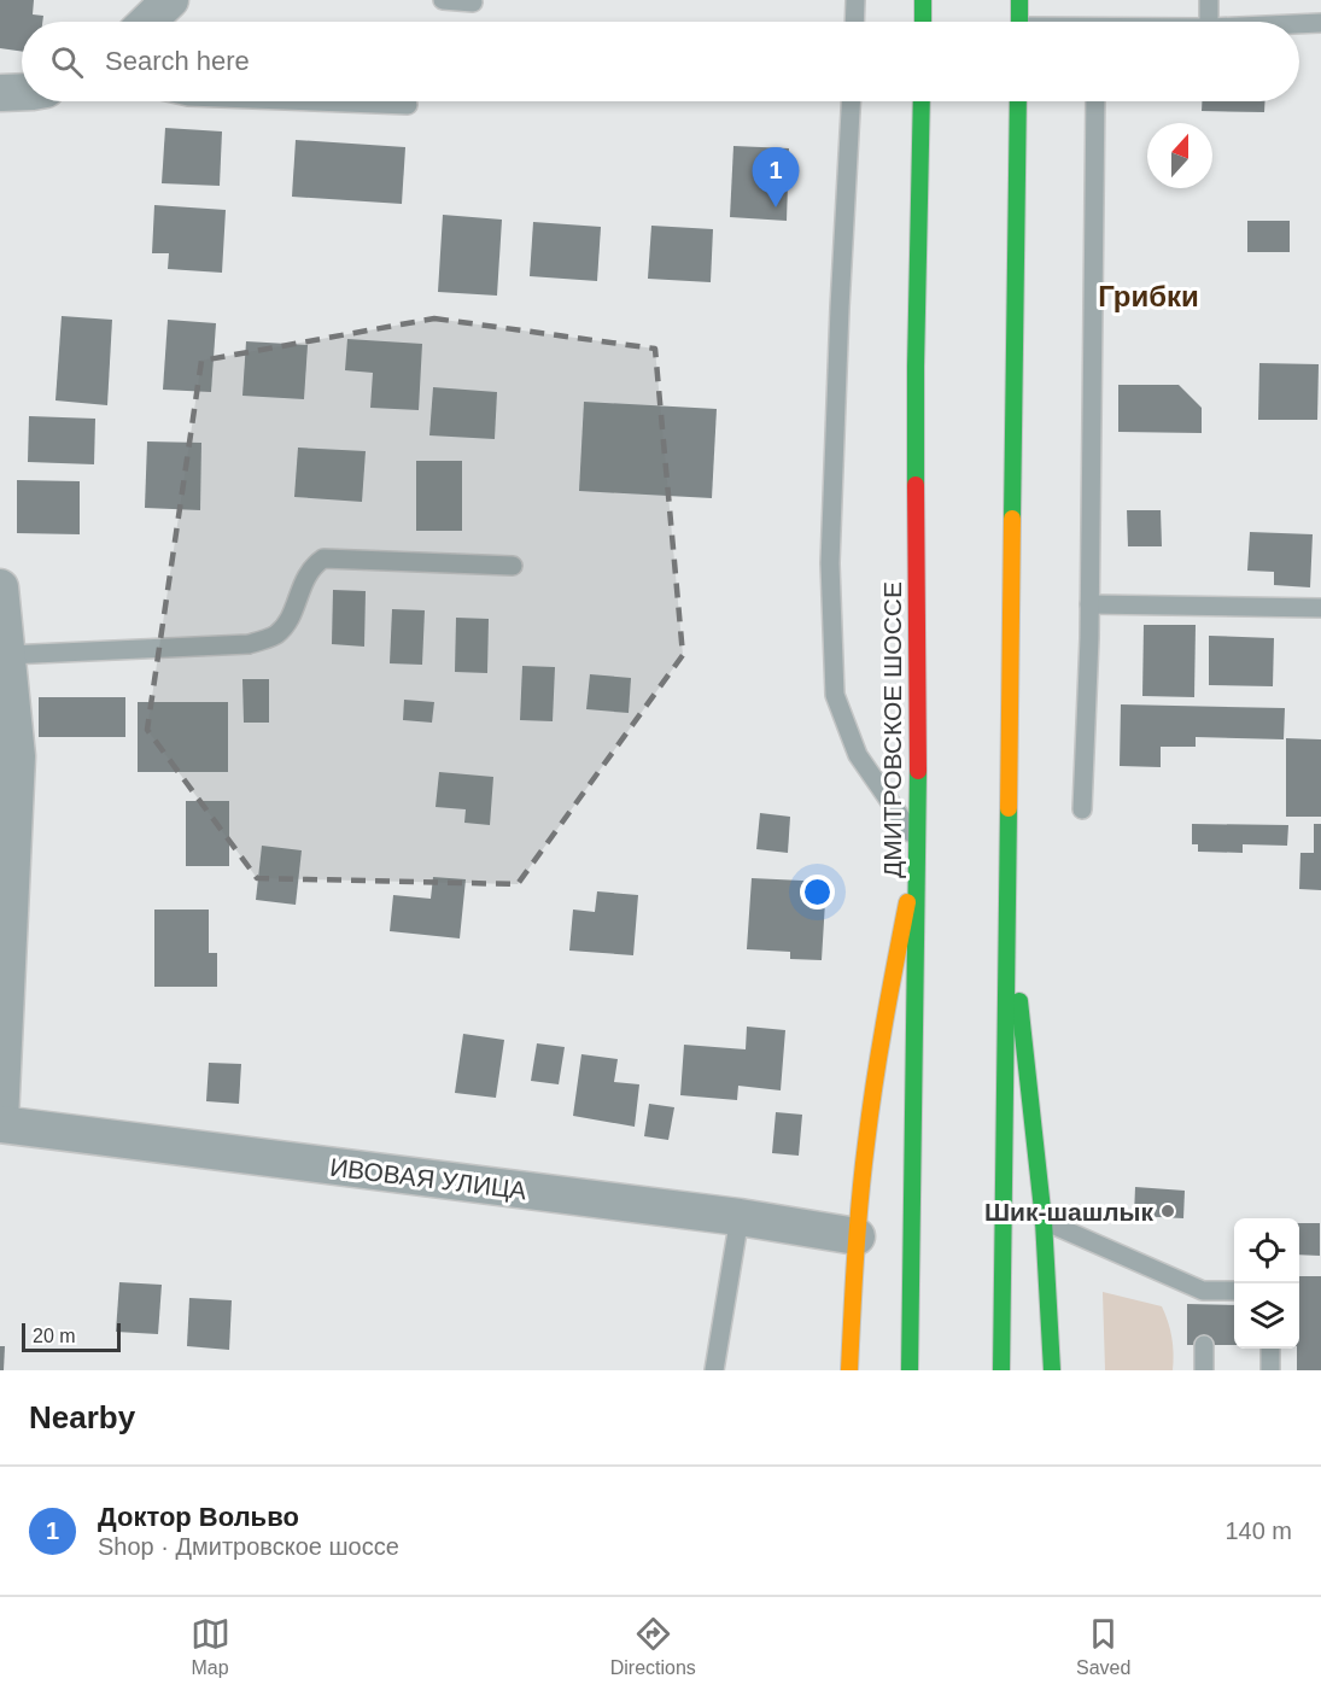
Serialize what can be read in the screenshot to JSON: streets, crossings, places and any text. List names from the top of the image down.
{
  "streets": {
    "main road": ["ДМИТРОВСКОЕ ШОССЕ"],
    "street": ["ИВОВАЯ УЛИЦА"]
  },
  "districts": ["Грибки"],
  "places": ["Шик-шашлык"],
  "scale_bar": "20 m",
  "north": "top",
  "page": {
    "search": "Search here",
    "pins": "1",
    "scale": "20 m",
    "heading": "Nearby",
    "list": [
      {
        "mark": "1",
        "name": "Доктор Вольво",
        "note": "Shop · Дмитровское шоссе",
        "value": "140 m"
      }
    ],
    "nav": ["Map", "Directions", "Saved"]
  }
}
